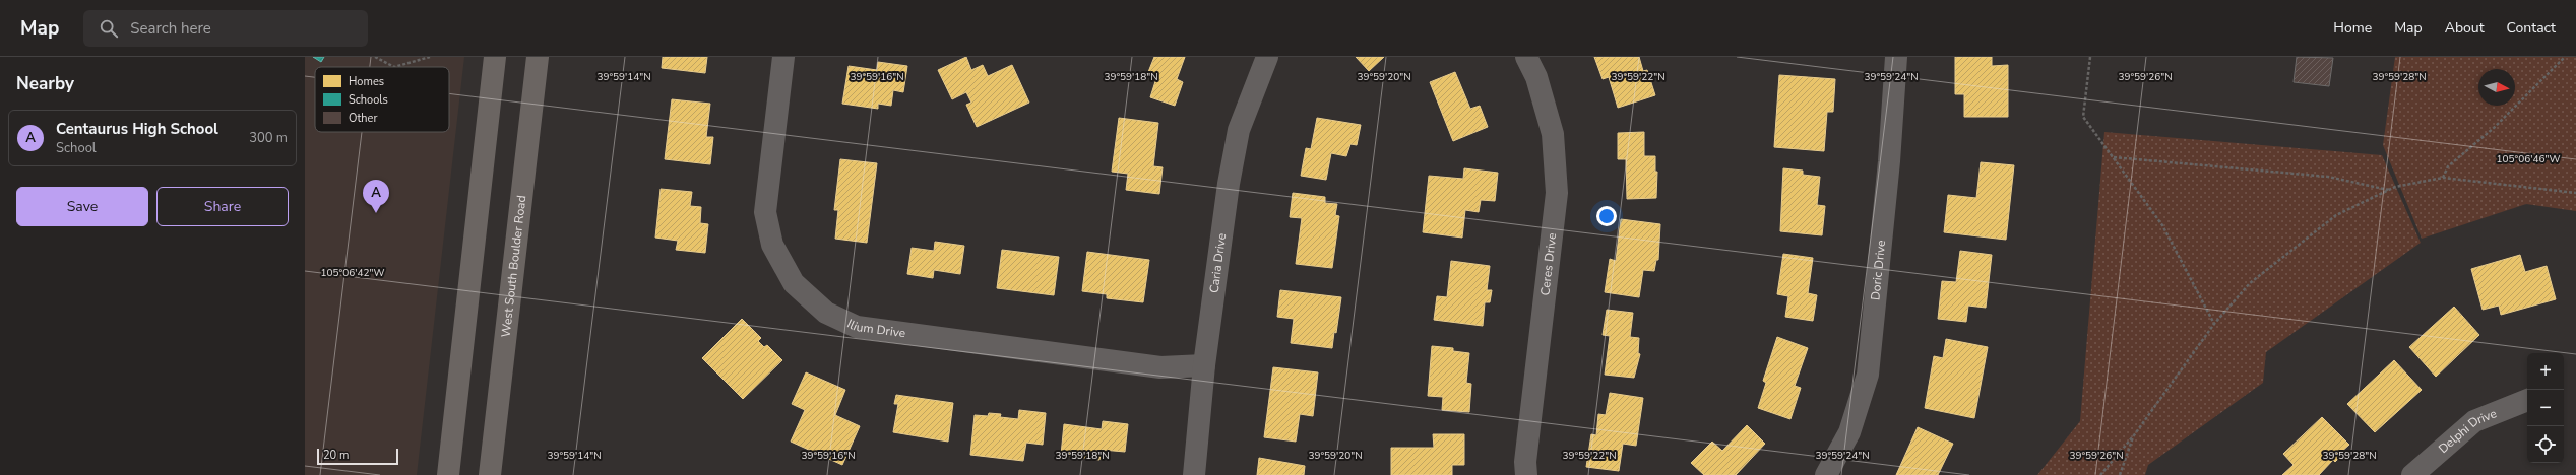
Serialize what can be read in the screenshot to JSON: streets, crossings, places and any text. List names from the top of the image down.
{
  "streets": {
    "main road": ["West South Boulder Road"],
    "street": [
      "Caria Drive",
      "Ceres Drive",
      "Doric Drive",
      "Ilium Drive",
      "Delphi Drive"
    ]
  },
  "crossings": [
    ["Caria Drive", "Ilium Drive"]
  ],
  "legend": ["Homes", "Schools", "Other"],
  "scale_bar": "20 m",
  "north": "right",
  "page": {
    "header": "Map",
    "search": "Search here",
    "nav": [
      "Home",
      "Map",
      "About",
      "Contact"
    ],
    "heading": "Nearby",
    "list": [
      {
        "mark": "A",
        "name": "Centaurus High School",
        "note": "School",
        "value": "300 m"
      }
    ],
    "buttons": ["Save", "Share"],
    "pins": "A",
    "map_buttons": ["+", "−"],
    "scale": "20 m"
  },
  "coordinates": [
    "39°59'14\"N",
    "39°59'16\"N",
    "39°59'18\"N",
    "39°59'20\"N",
    "39°59'22\"N",
    "39°59'24\"N",
    "39°59'26\"N",
    "39°59'28\"N",
    "105°06'46\"W",
    "105°06'42\"W"
  ]
}
